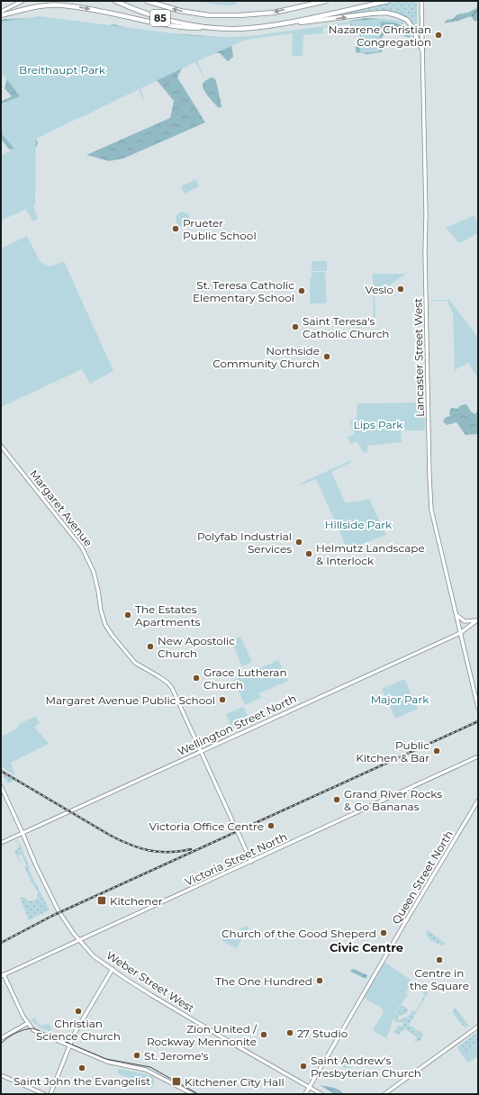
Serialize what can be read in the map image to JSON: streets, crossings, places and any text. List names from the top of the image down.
{
  "streets": {
    "highway": ["85"],
    "main road": [
      "Lancaster Street West",
      "Margaret Avenue",
      "Wellington Street North",
      "Victoria Street North",
      "Queen Street North",
      "Weber Street West"
    ]
  },
  "crossings": [
    ["Lancaster Street West", "Wellington Street North"],
    ["Margaret Avenue", "Wellington Street North"],
    ["Margaret Avenue", "Victoria Street North"],
    ["Wellington Street North", "Weber Street West"],
    ["Victoria Street North", "Weber Street West"],
    ["Queen Street North", "Weber Street West"]
  ],
  "districts": ["Civic Centre"],
  "parks": [
    "Breithaupt Park",
    "Lips Park",
    "Hillside Park",
    "Major Park"
  ],
  "places": {
    "other": [
      "Nazarene Christian Congregation",
      "Prueter Public School",
      "Veslo",
      "St. Teresa Catholic Elementary School",
      "Saint Teresa's Catholic Church",
      "Northside Community Church",
      "Polyfab Industrial Services",
      "Helmutz Landscape & Interlock",
      "The Estates Apartments",
      "New Apostolic Church",
      "Grace Lutheran Church",
      "Margaret Avenue Public School",
      "Public Kitchen & Bar",
      "Grand River Rocks & Go Bananas",
      "Victoria Office Centre",
      "Church of the Good Sheperd",
      "Centre in the Square",
      "The One Hundred",
      "Christian Science Church",
      "27 Studio",
      "Zion United / Rockway Mennonite",
      "St. Jerome's",
      "Saint Andrew's Presbyterian Church",
      "Saint John the Evangelist"
    ],
    "transit": ["Kitchener", "Kitchener City Hall"]
  }
}
